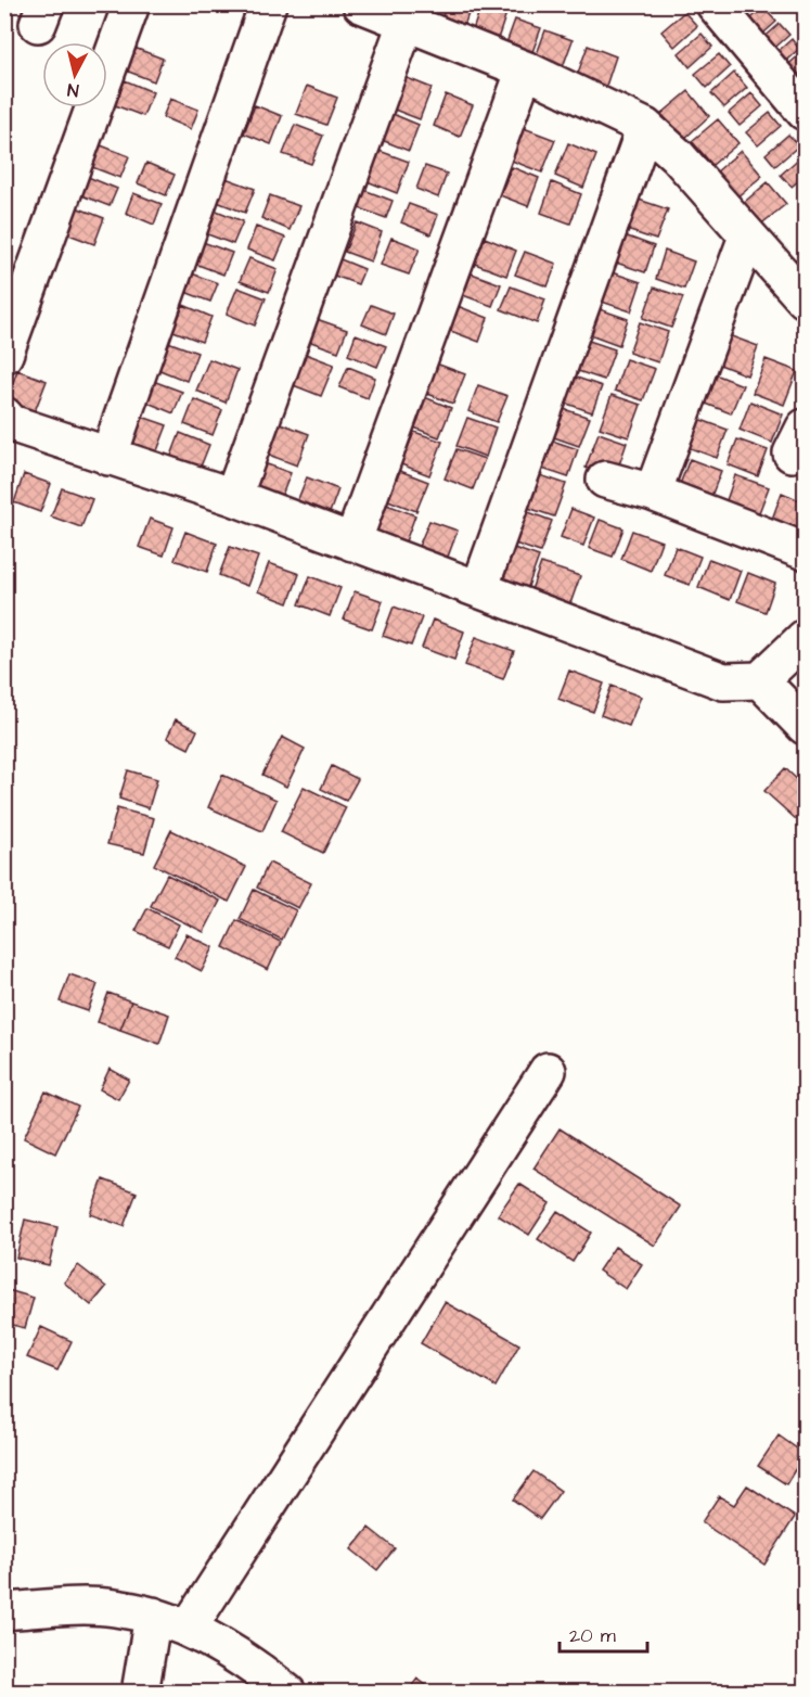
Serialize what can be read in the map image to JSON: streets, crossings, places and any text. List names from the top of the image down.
{
  "scale_bar": "20 m",
  "north": "bottom"
}
